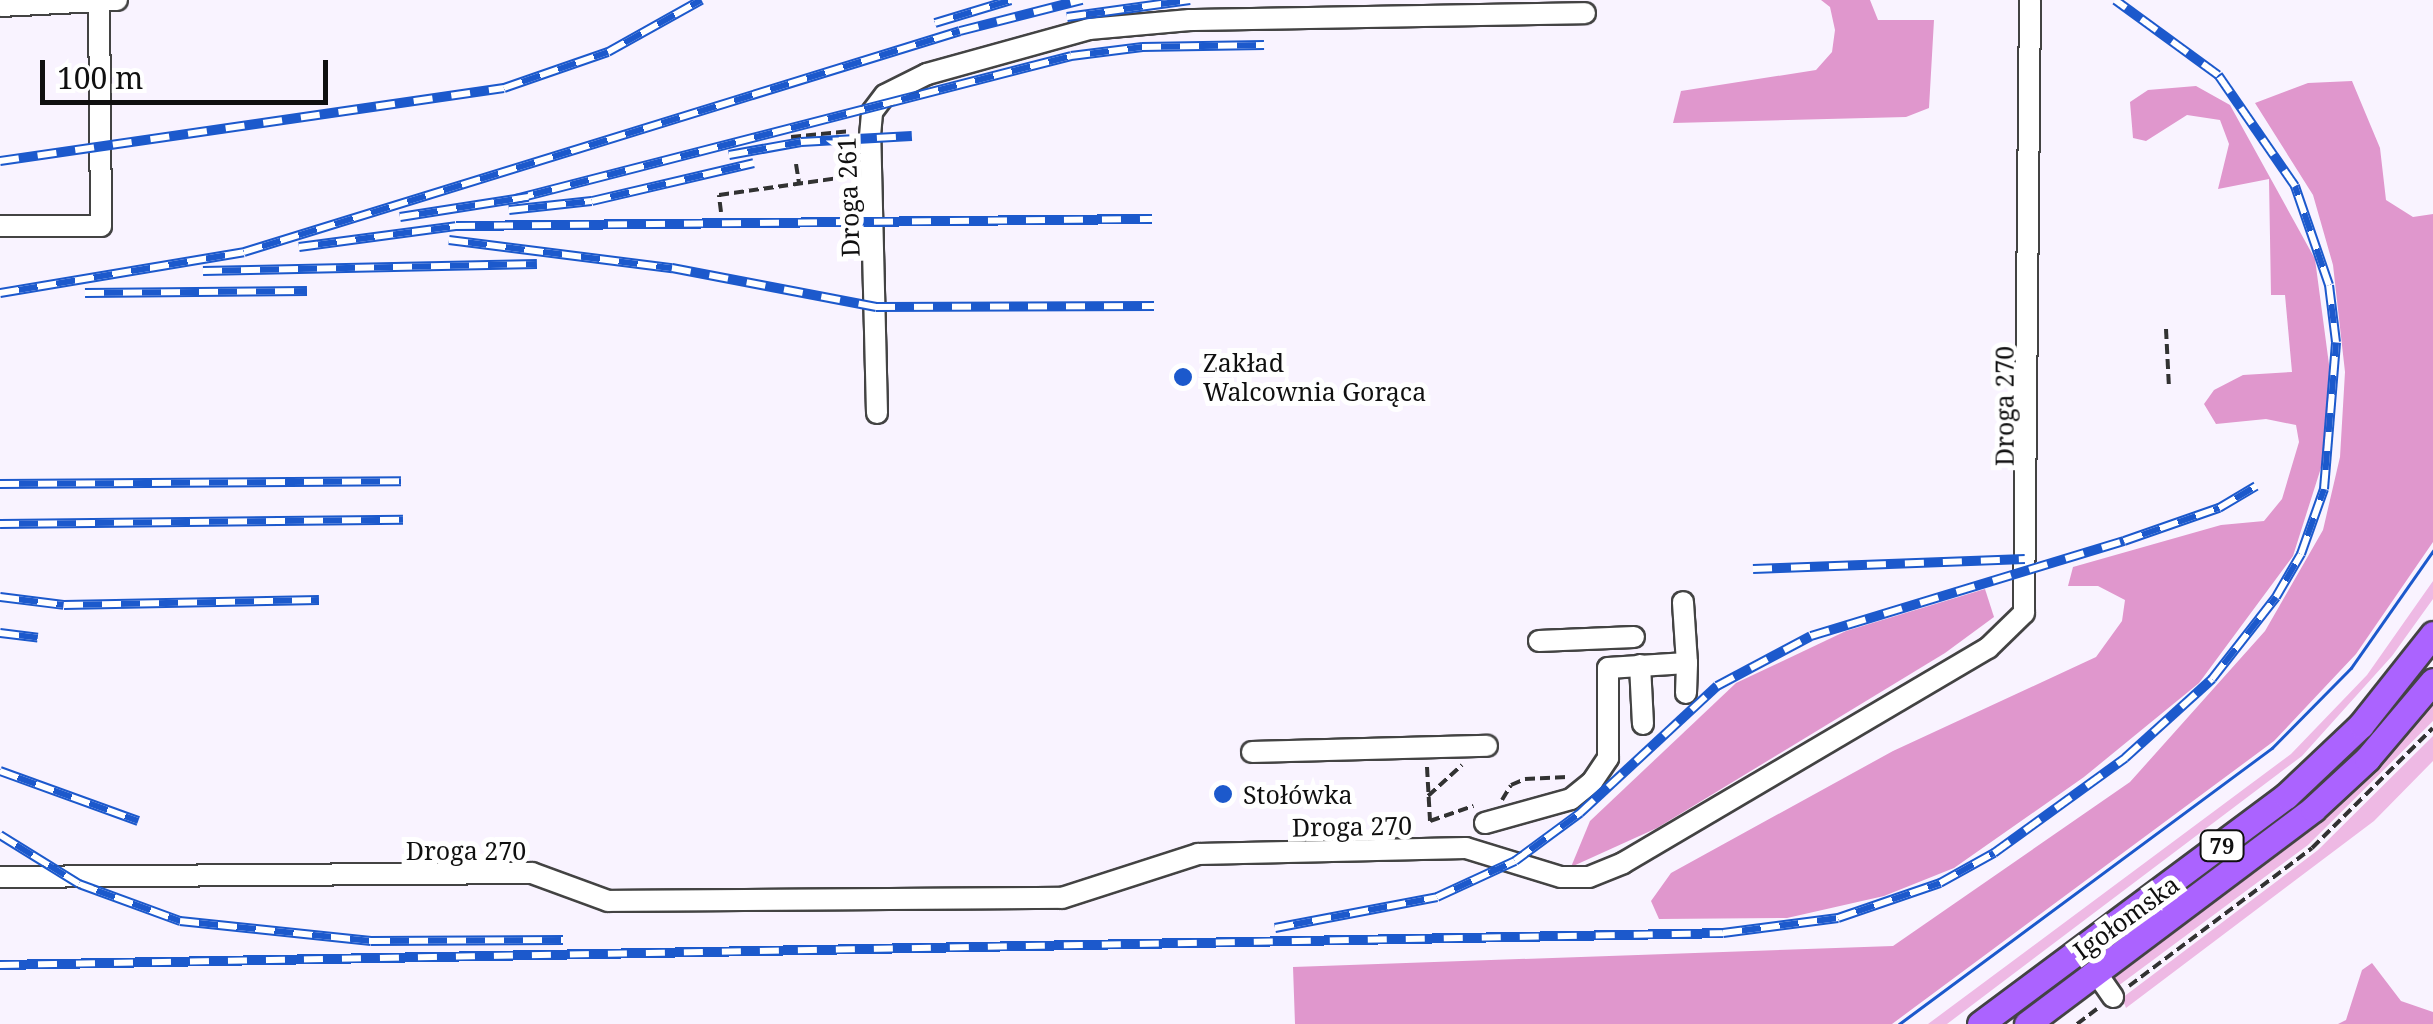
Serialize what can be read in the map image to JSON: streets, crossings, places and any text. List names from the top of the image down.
{
  "streets": {
    "main road": ["79", "Igołomska"],
    "lane": ["Droga 261", "Droga 270"]
  },
  "places": ["Zakład Walcownia Gorąca", "Stołówka"],
  "scale_bar": "100 m"
}
